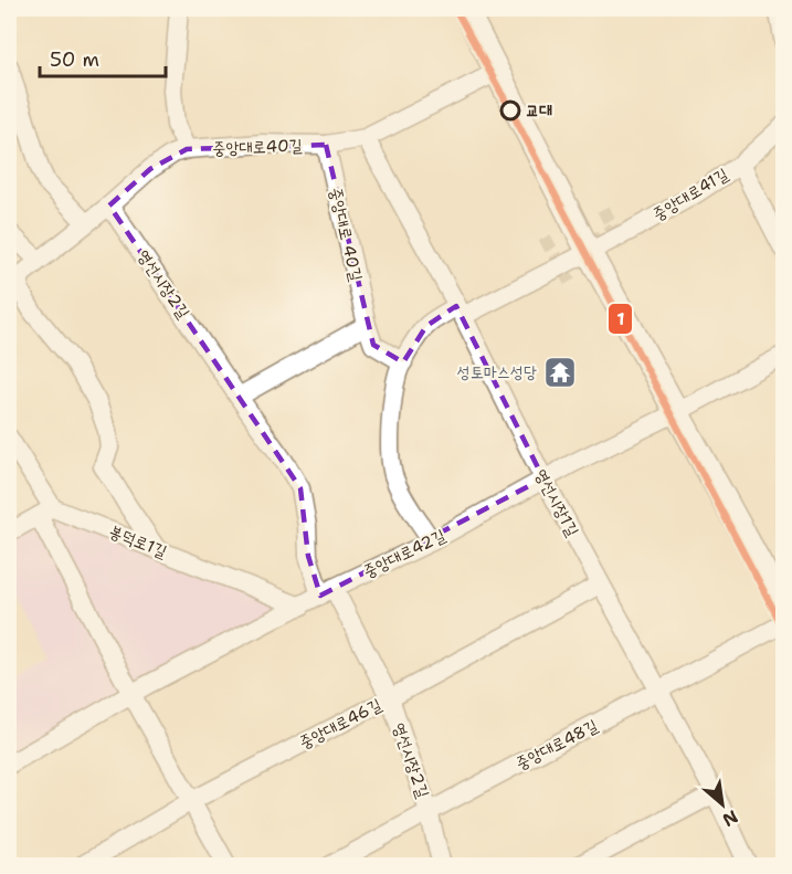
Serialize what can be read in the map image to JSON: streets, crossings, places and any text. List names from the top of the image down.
{
  "streets": {
    "street": [
      "중앙대로40길",
      "중앙대로41길",
      "중앙대로 40길",
      "영선시장2길",
      "영선시장1길",
      "봉덕로1길",
      "중앙대로42길",
      "중앙대로46길",
      "중앙대로48길"
    ]
  },
  "crossings": [
    ["중앙대로40길", "중앙대로 40길"],
    ["중앙대로40길", "영선시장2길"],
    ["중앙대로40길", "영선시장1길"],
    ["중앙대로40길", "봉덕로1길"],
    ["중앙대로41길", "영선시장1길"],
    ["중앙대로41길", "중앙대로42길"],
    ["영선시장2길", "중앙대로42길"],
    ["영선시장2길", "중앙대로46길"],
    ["영선시장2길", "중앙대로48길"],
    ["영선시장1길", "중앙대로42길"],
    ["영선시장1길", "중앙대로46길"],
    ["영선시장1길", "중앙대로48길"],
    ["봉덕로1길", "중앙대로42길"]
  ],
  "places": {
    "other": ["교대"],
    "temple": ["성토마스성당"]
  },
  "lines": ["transit line 1"],
  "scale_bar": "50 m",
  "north": "bottom right"
}
